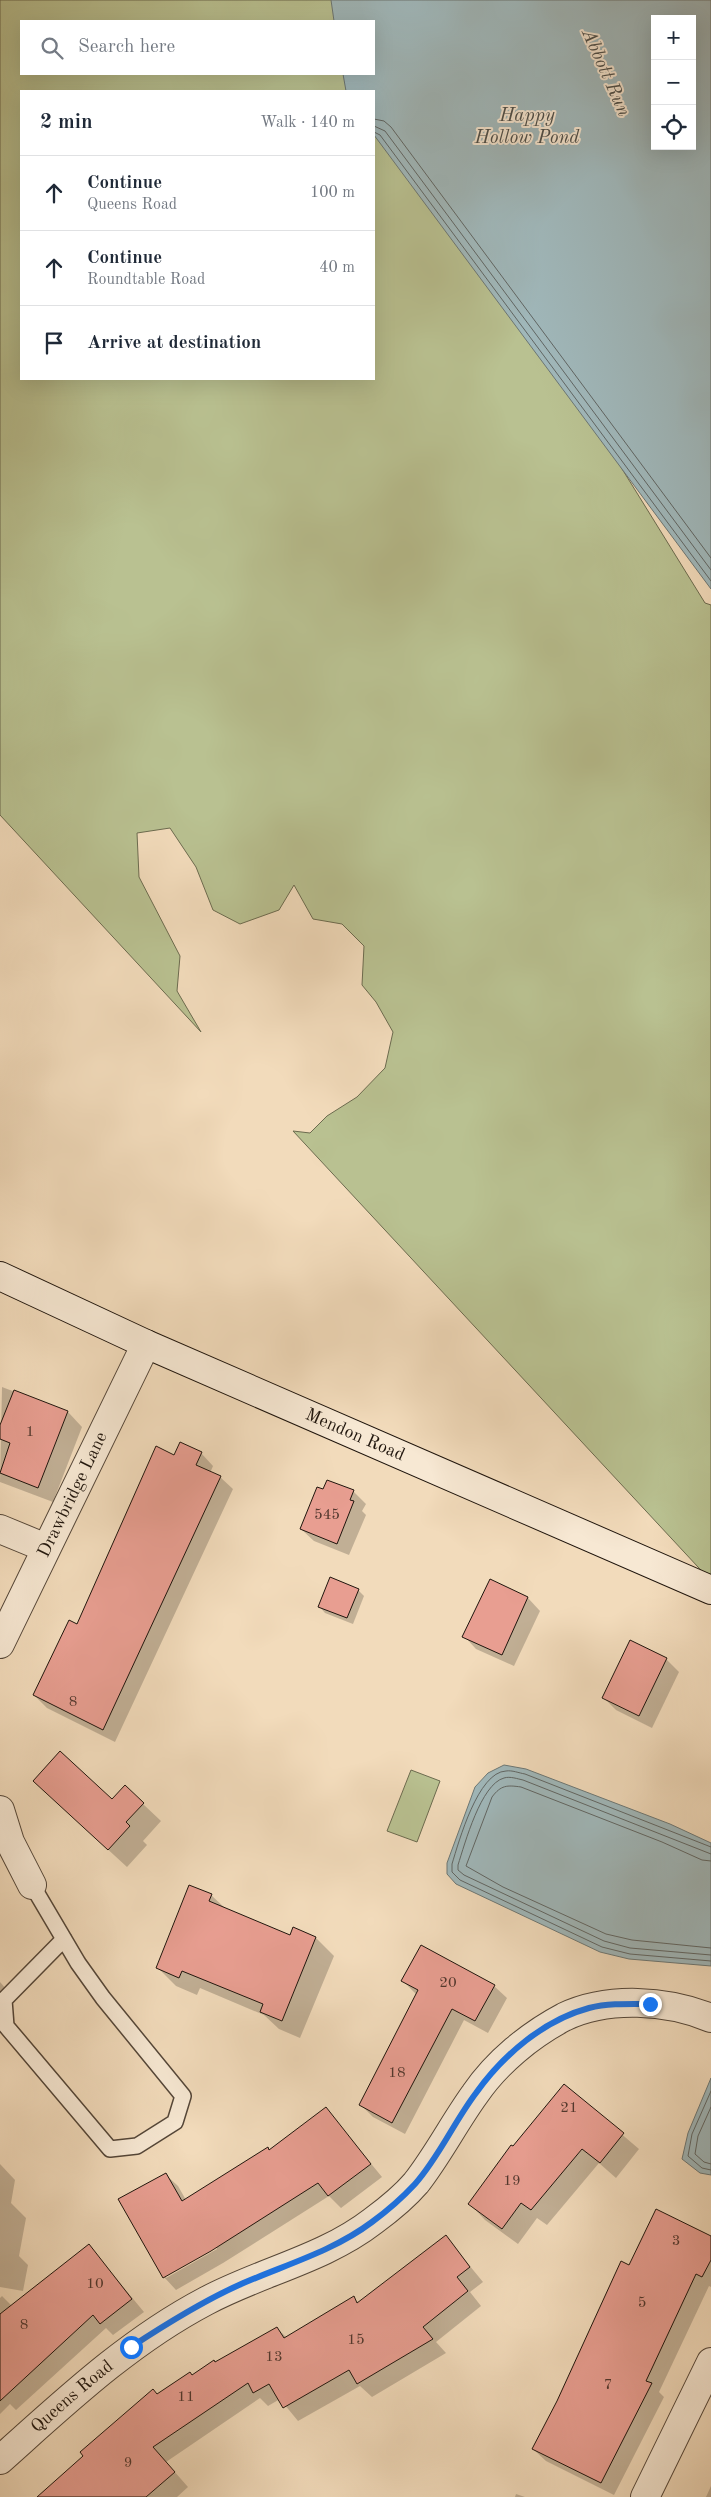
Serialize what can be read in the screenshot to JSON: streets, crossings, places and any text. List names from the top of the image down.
{
  "streets": {
    "street": ["Mendon Road", "Drawbridge Lane", "Queens Road"]
  },
  "crossings": [
    ["Mendon Road", "Drawbridge Lane"]
  ],
  "water": ["Abbott Run", "Happy Hollow Pond"],
  "house_numbers": [
    "1",
    "545",
    "8",
    "20",
    "18",
    "21",
    "19",
    "3",
    "10",
    "5",
    "8",
    "15",
    "13",
    "7",
    "11",
    "9"
  ],
  "page": {
    "map_buttons": ["+", "−"],
    "search": "Search here",
    "heading": ["2 min", "Walk · 140 m"],
    "list": [
      ["Continue", "Queens Road", "100 m"],
      ["Continue", "Roundtable Road", "40 m"],
      "Arrive at destination"
    ]
  }
}
